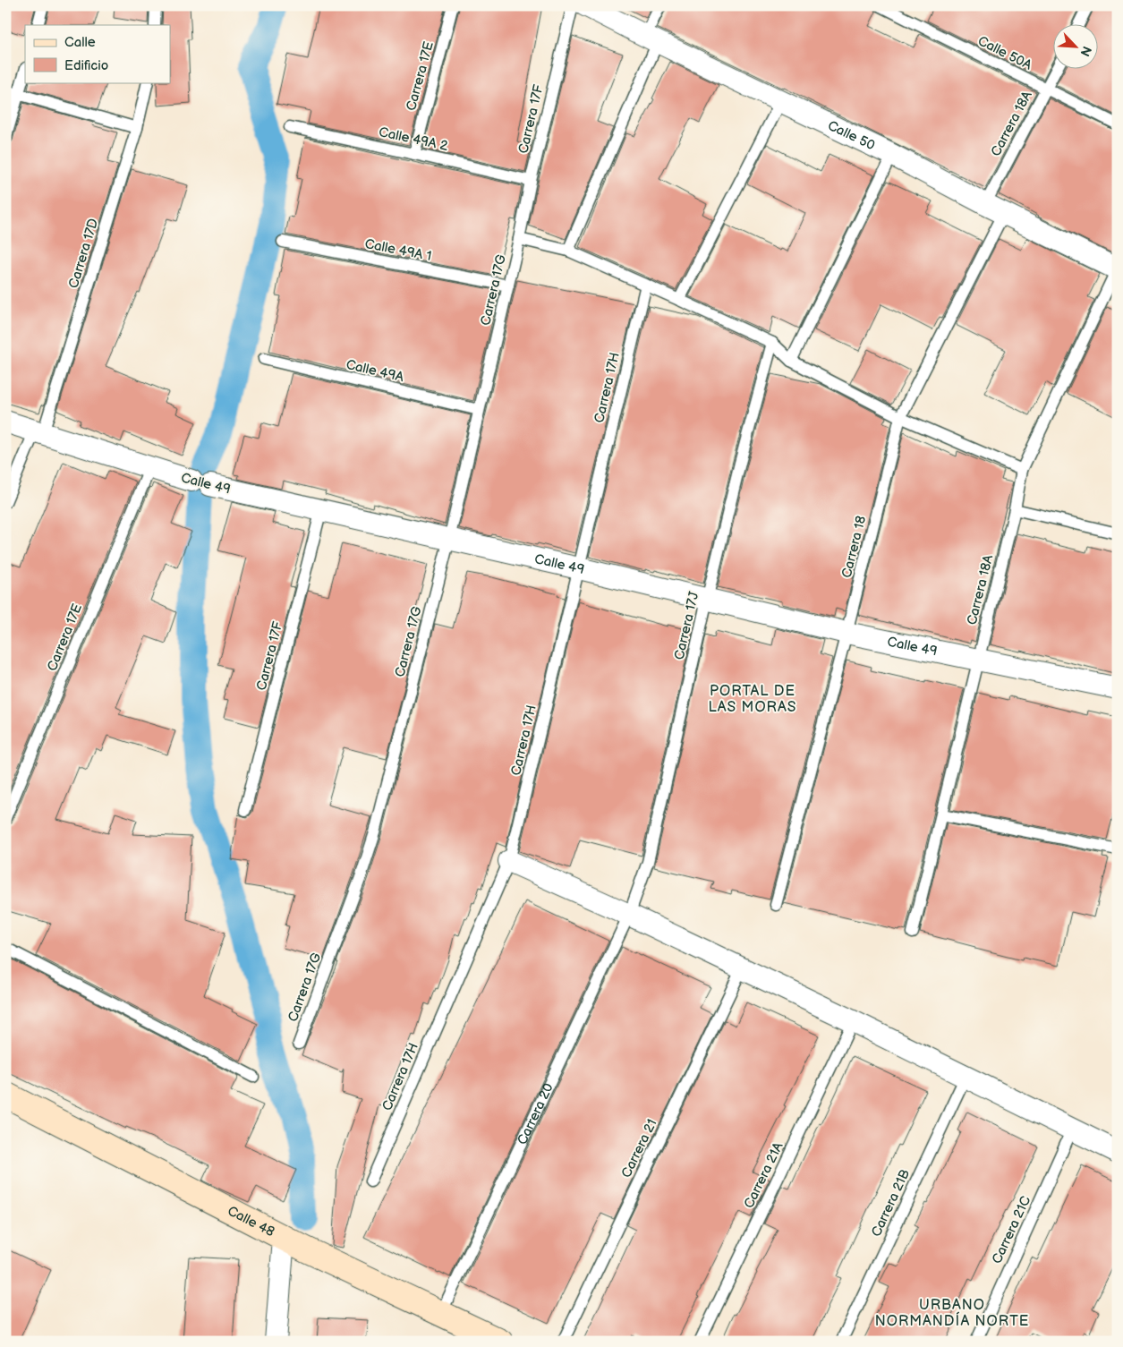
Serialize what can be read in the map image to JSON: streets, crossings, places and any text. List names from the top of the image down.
{
  "streets": {
    "street": ["Calle 50", "Calle 49", "Calle 48"],
    "lane": [
      "Calle 50A",
      "Carrera 17E",
      "Carrera 17F",
      "Carrera 18A",
      "Calle 49A 2",
      "Calle 49A 1",
      "Carrera 17D",
      "Carrera 17G",
      "Calle 49A",
      "Carrera 17H",
      "Carrera 18",
      "Carrera 17J",
      "Carrera 20",
      "Carrera 21",
      "Carrera 21A",
      "Carrera 21B",
      "Carrera 21C"
    ]
  },
  "crossings": [
    ["Calle 50A", "Carrera 18A"],
    ["Carrera 17E", "Calle 49A 2"],
    ["Carrera 17E", "Calle 49"],
    ["Carrera 17F", "Calle 49A 2"],
    ["Carrera 17F", "Carrera 17G"],
    ["Carrera 17F", "Calle 49"],
    ["Carrera 18A", "Calle 50"],
    ["Carrera 18A", "Calle 49"],
    ["Carrera 18A", "Carrera 18"],
    ["Calle 50", "Carrera 18"],
    ["Calle 49A 1", "Carrera 17G"],
    ["Carrera 17D", "Calle 49"],
    ["Carrera 17G", "Calle 49A"],
    ["Carrera 17G", "Calle 49"],
    ["Carrera 17H", "Calle 49"],
    ["Calle 49", "Carrera 18"],
    ["Calle 49", "Carrera 17J"],
    ["Carrera 17J", "Carrera 20"],
    ["Carrera 20", "Calle 48"]
  ],
  "districts": ["PORTAL DE LAS MORAS", "URBANO NORMANDÍA NORTE"],
  "legend": ["Calle", "Edificio"],
  "north": "bottom right"
}
